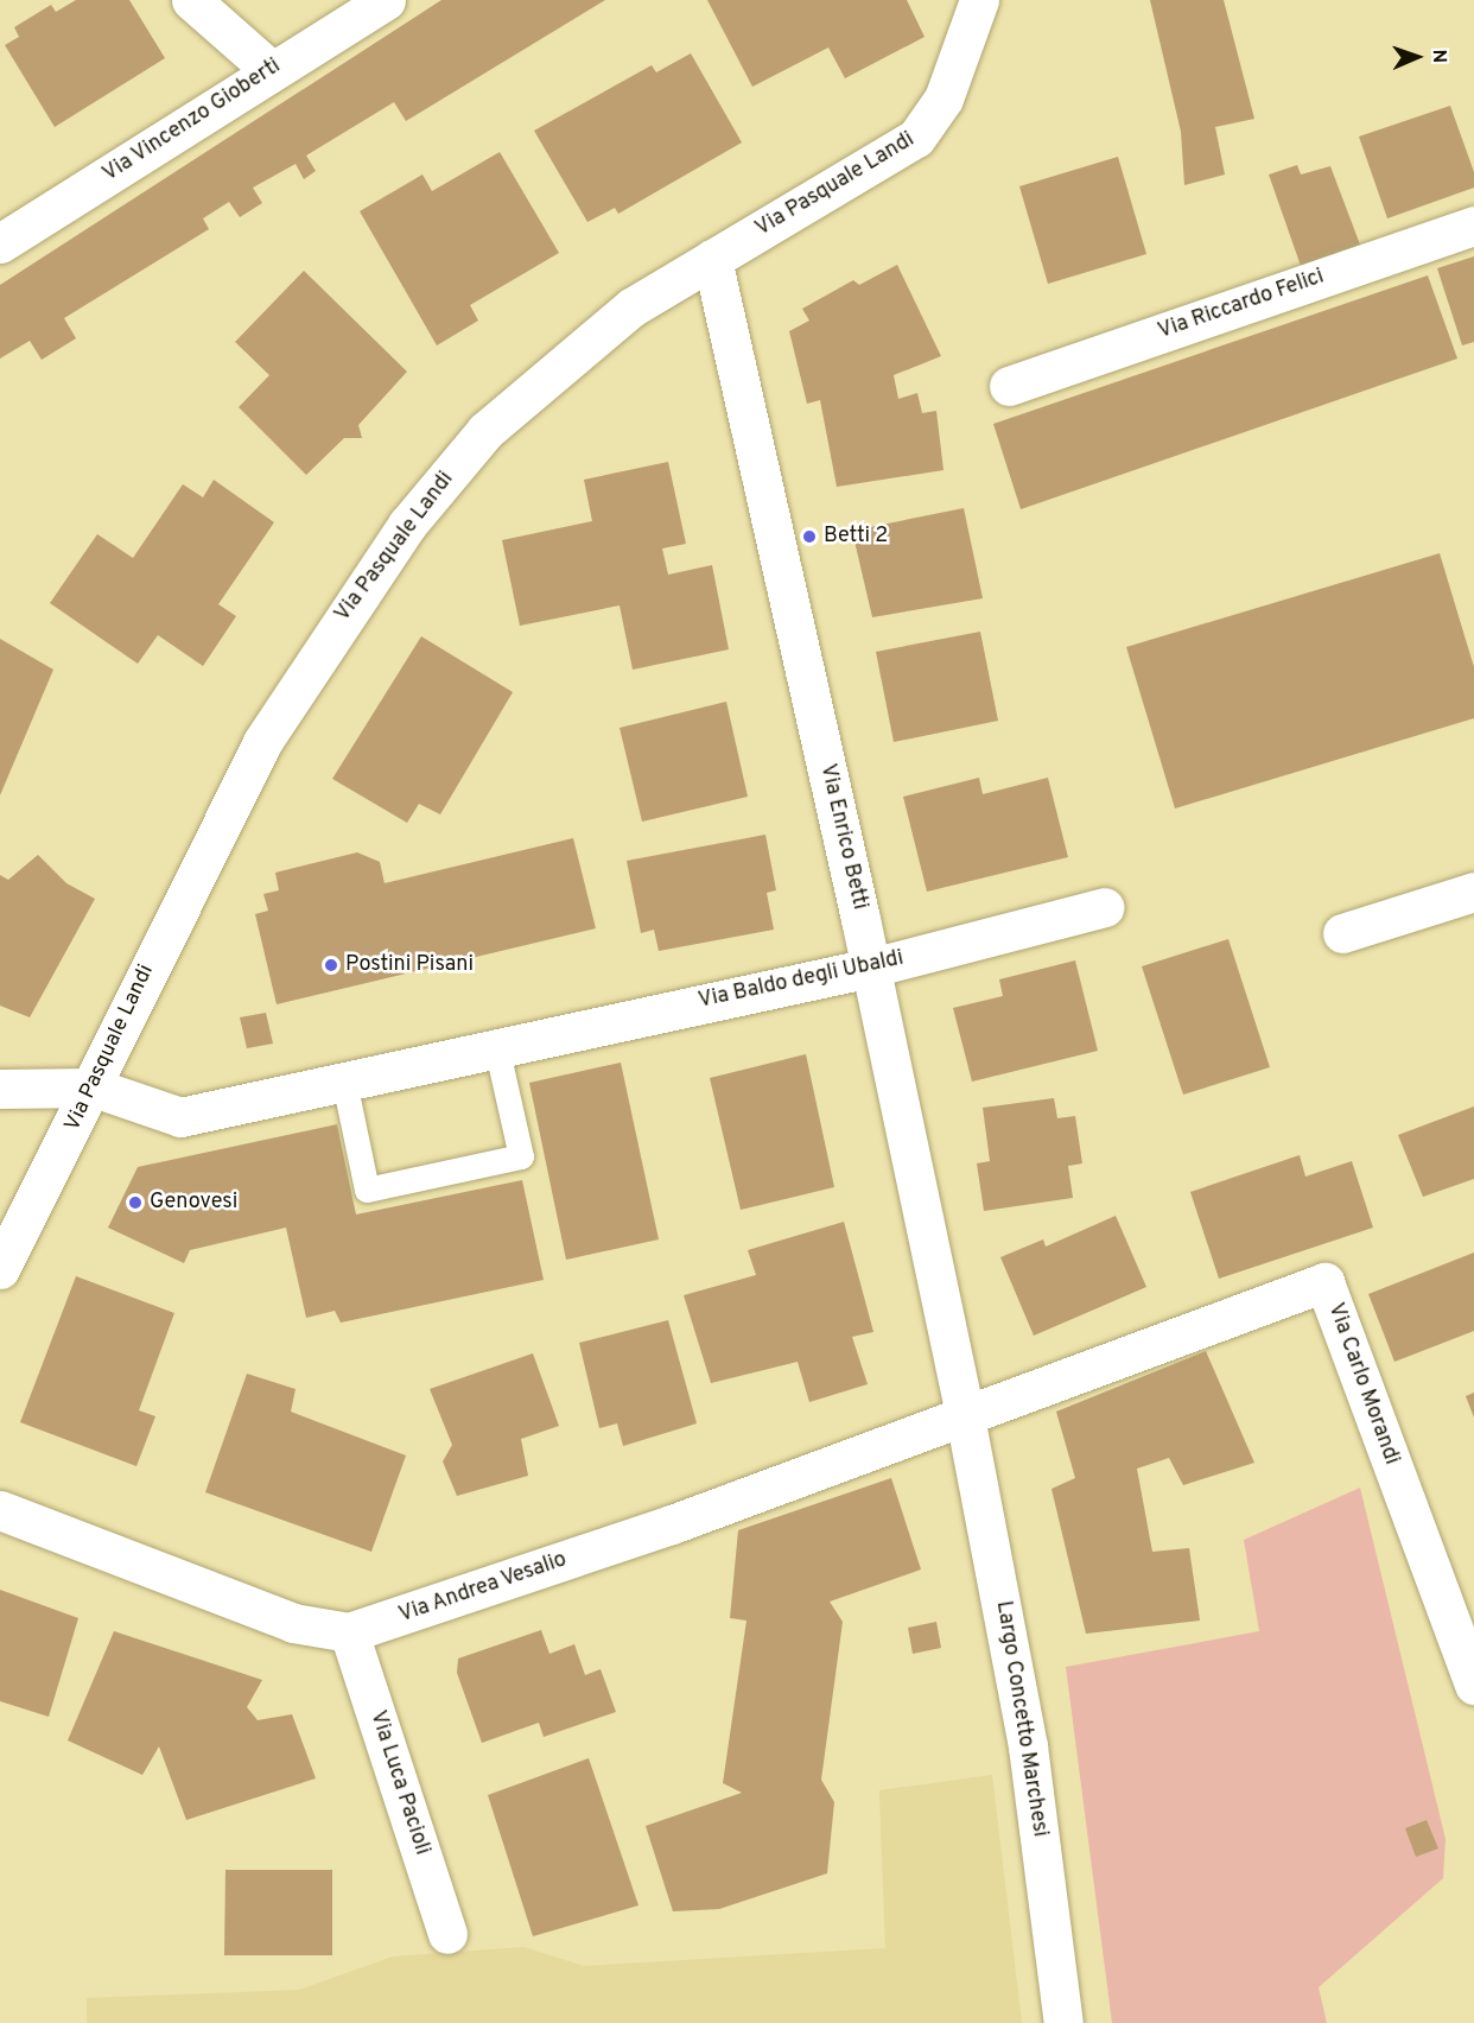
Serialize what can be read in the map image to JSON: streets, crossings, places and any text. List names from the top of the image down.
{
  "streets": {
    "street": [
      "Via Vincenzo Gioberti",
      "Via Pasquale Landi",
      "Via Riccardo Felici",
      "Via Enrico Betti",
      "Via Baldo degli Ubaldi",
      "Via Carlo Morandi",
      "Via Andrea Vesalio",
      "Largo Concetto Marchesi",
      "Via Luca Pacioli"
    ]
  },
  "crossings": [
    ["Via Pasquale Landi", "Via Enrico Betti"],
    ["Via Pasquale Landi", "Via Baldo degli Ubaldi"],
    ["Via Enrico Betti", "Via Baldo degli Ubaldi"],
    ["Via Enrico Betti", "Via Carlo Morandi"],
    ["Via Enrico Betti", "Via Andrea Vesalio"],
    ["Via Enrico Betti", "Largo Concetto Marchesi"],
    ["Via Carlo Morandi", "Via Andrea Vesalio"],
    ["Via Carlo Morandi", "Largo Concetto Marchesi"],
    ["Via Andrea Vesalio", "Largo Concetto Marchesi"],
    ["Via Andrea Vesalio", "Via Luca Pacioli"]
  ],
  "places": ["Betti 2", "Postini Pisani", "Genovesi"],
  "north": "right"
}
